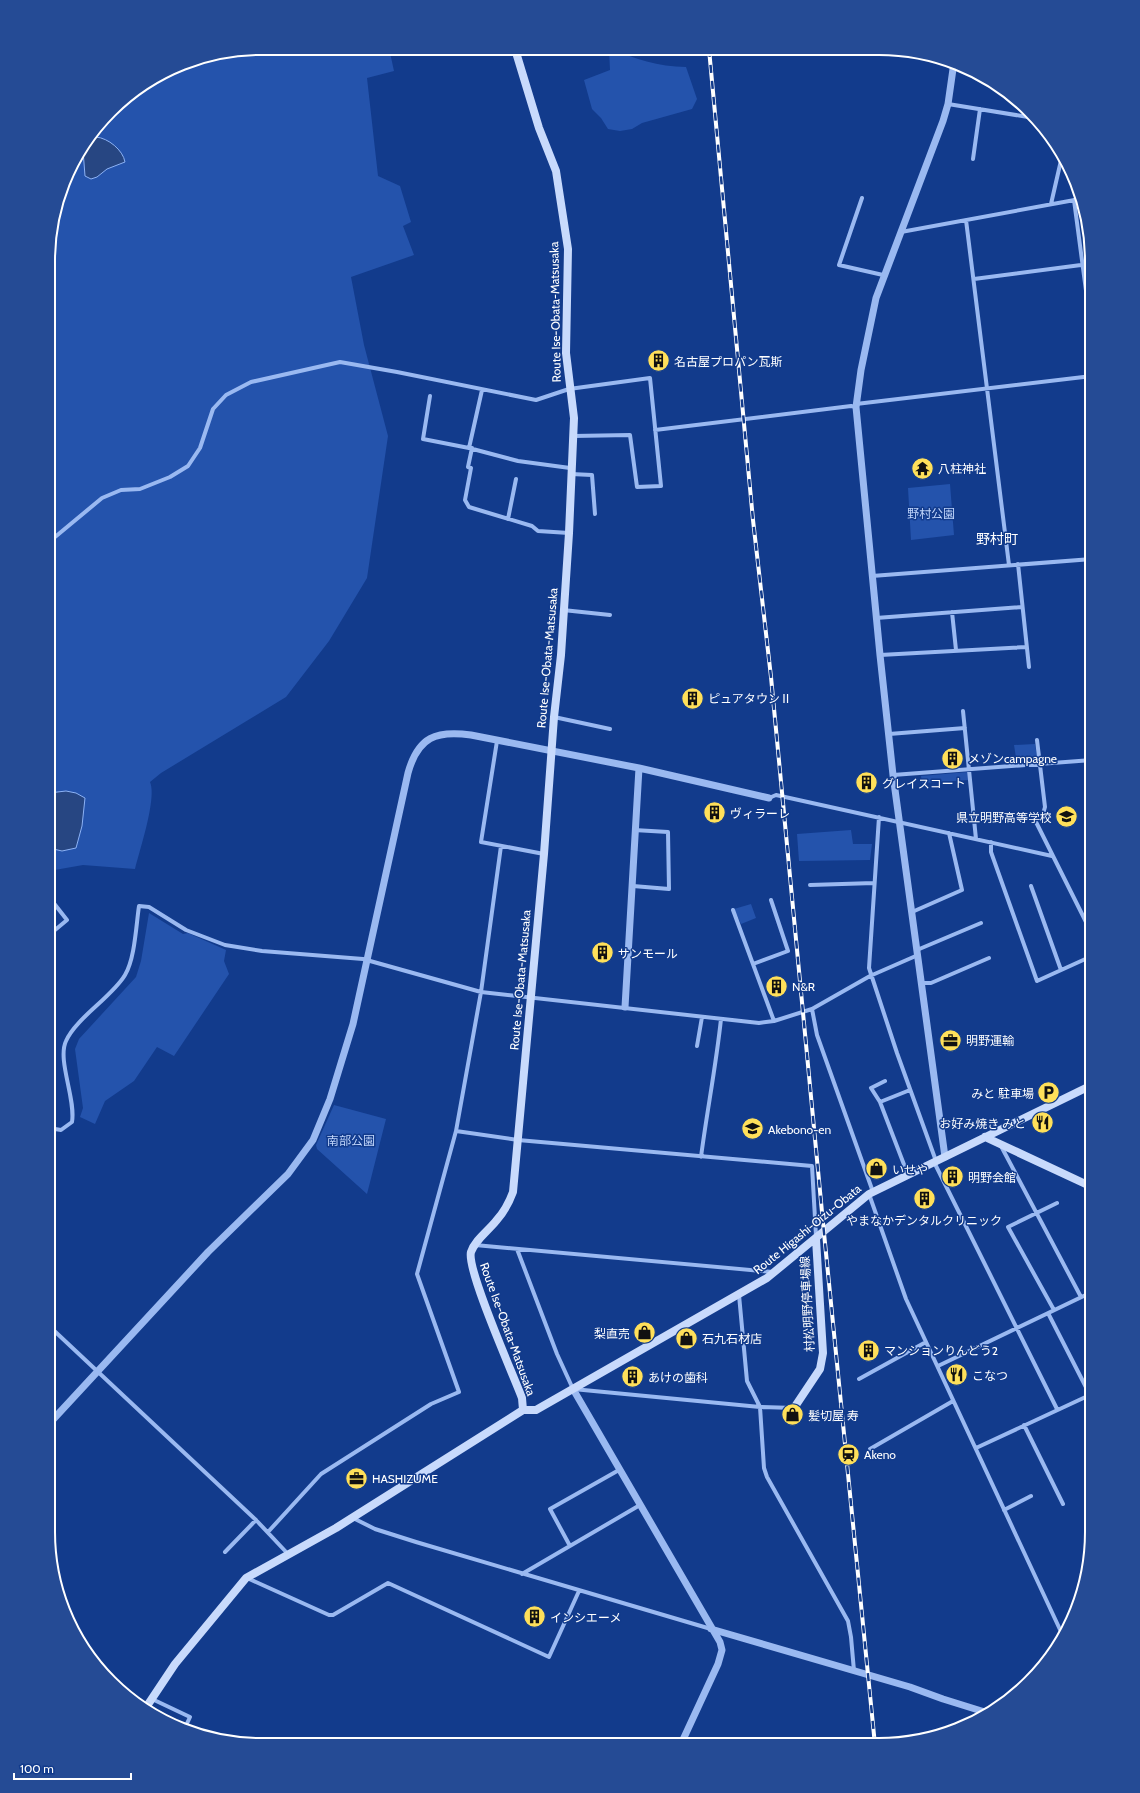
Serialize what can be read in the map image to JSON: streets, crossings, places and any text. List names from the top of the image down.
{
  "streets": {
    "main road": ["Route Ise-Obata-Matsusaka", "Route Higashi-Oizu-Obata", "村松明野停車場線"]
  },
  "crossings": [
    ["Route Ise-Obata-Matsusaka", "Route Higashi-Oizu-Obata"],
    ["Route Higashi-Oizu-Obata", "村松明野停車場線"]
  ],
  "districts": ["野村町"],
  "parks": ["野村公園", "南部公園"],
  "places": {
    "building": [
      "名古屋プロパン瓦斯",
      "ピュアタウンⅡ",
      "メゾンcampagne",
      "グレイスコート",
      "ヴィラーレ",
      "サンモール",
      "N&R",
      "明野会館",
      "やまなかデンタルクリニック",
      "マンションりんどう2",
      "あけの歯科",
      "インシエーメ"
    ],
    "temple": ["八柱神社"],
    "school or university": ["県立明野高等学校", "Akebono-en"],
    "office": ["明野運輸", "HASHIZUME"],
    "parking": ["みと 駐車場"],
    "restaurant": ["お好み焼き みと", "こなつ"],
    "shop": [
      "いせや",
      "梨直売",
      "石九石材店",
      "髪切屋 寿"
    ],
    "station": ["Akeno"]
  },
  "scale_bar": "100 m"
}
